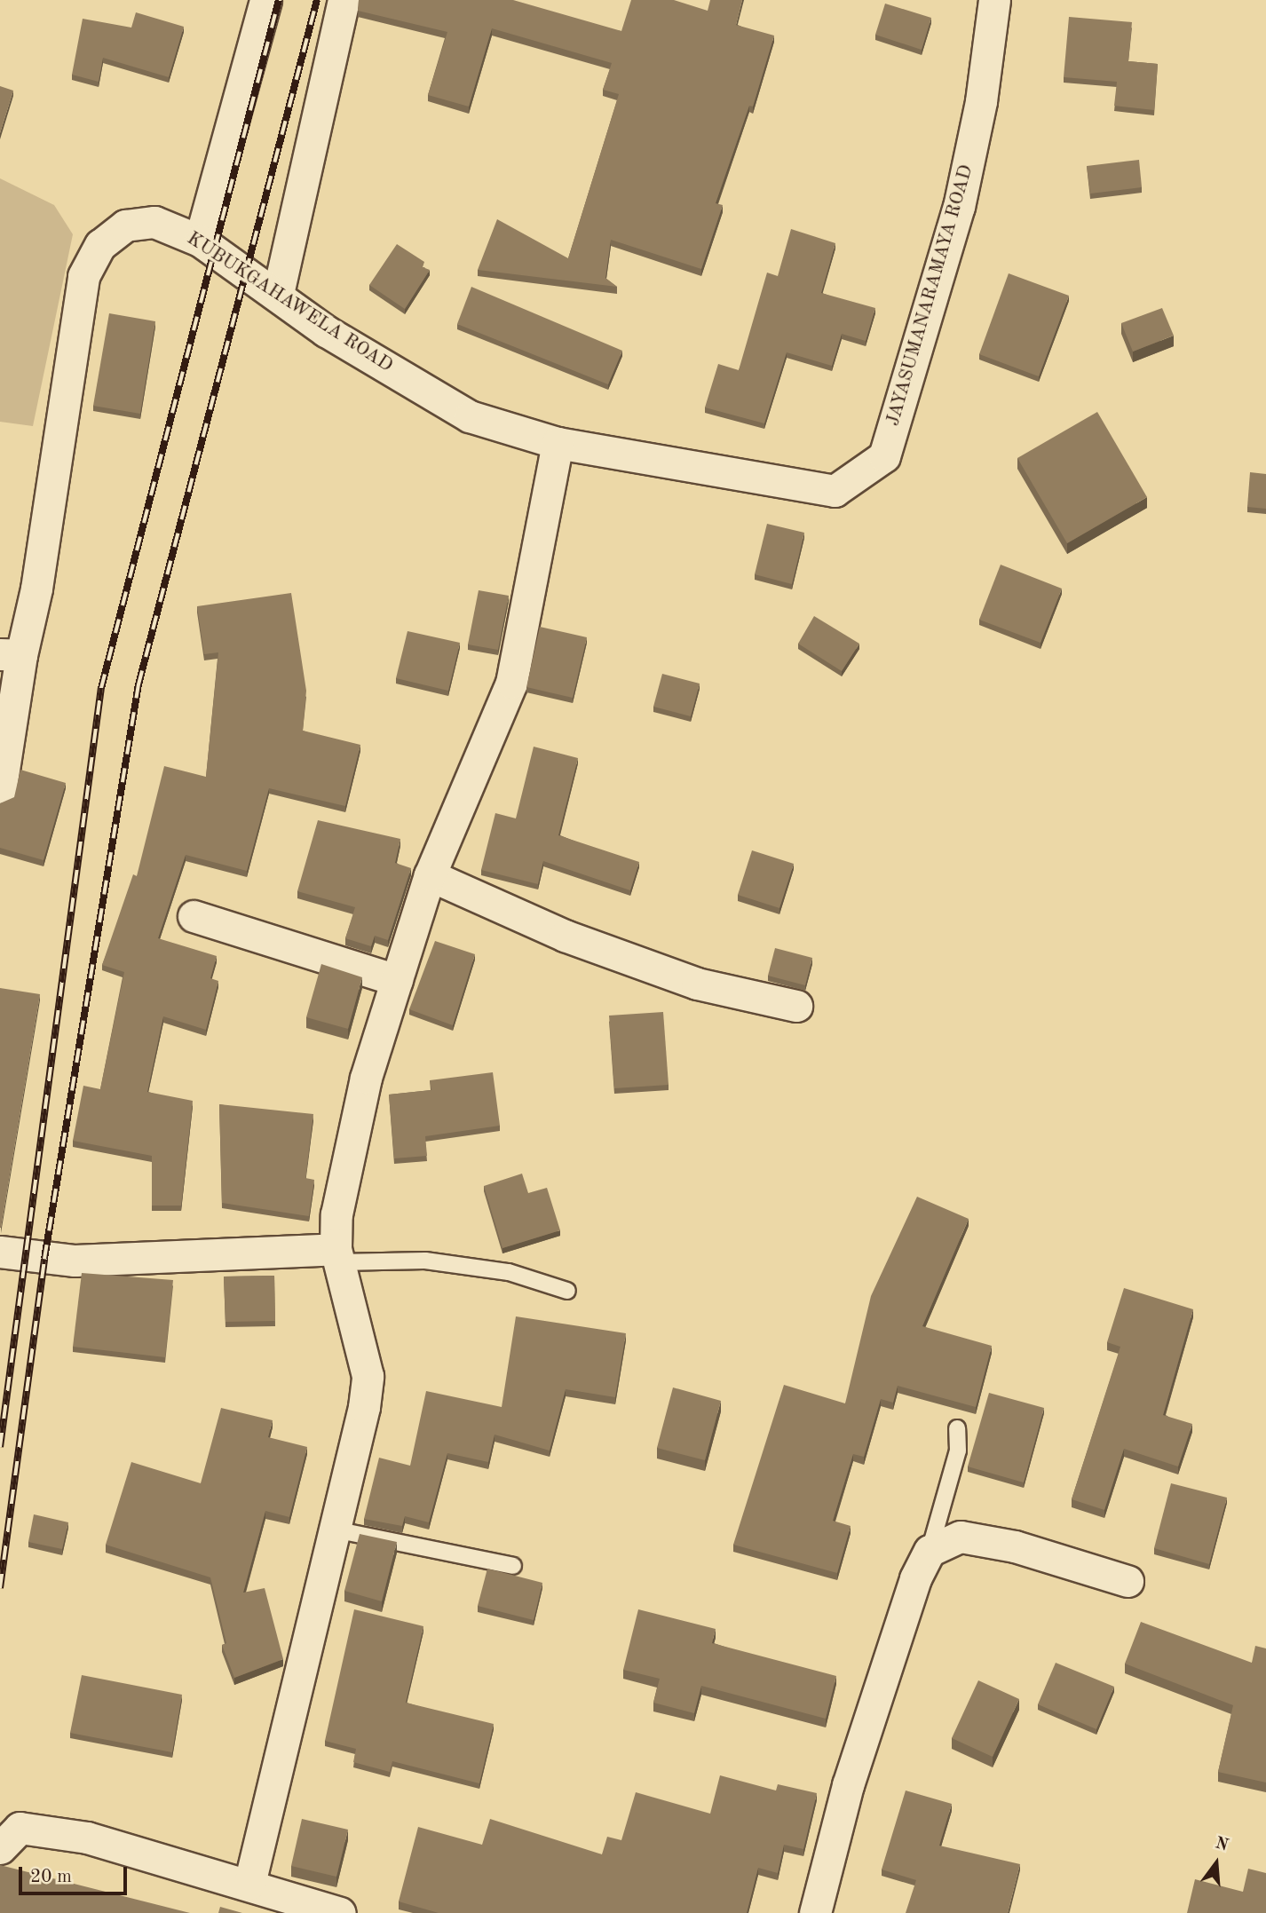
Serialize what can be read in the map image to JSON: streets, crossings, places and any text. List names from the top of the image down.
{
  "streets": {
    "street": ["JAYASUMANARAMAYA ROAD", "KUBUKGAHAWELA ROAD"]
  },
  "crossings": [
    ["JAYASUMANARAMAYA ROAD", "KUBUKGAHAWELA ROAD"]
  ],
  "scale_bar": "20 m",
  "north": "top"
}
